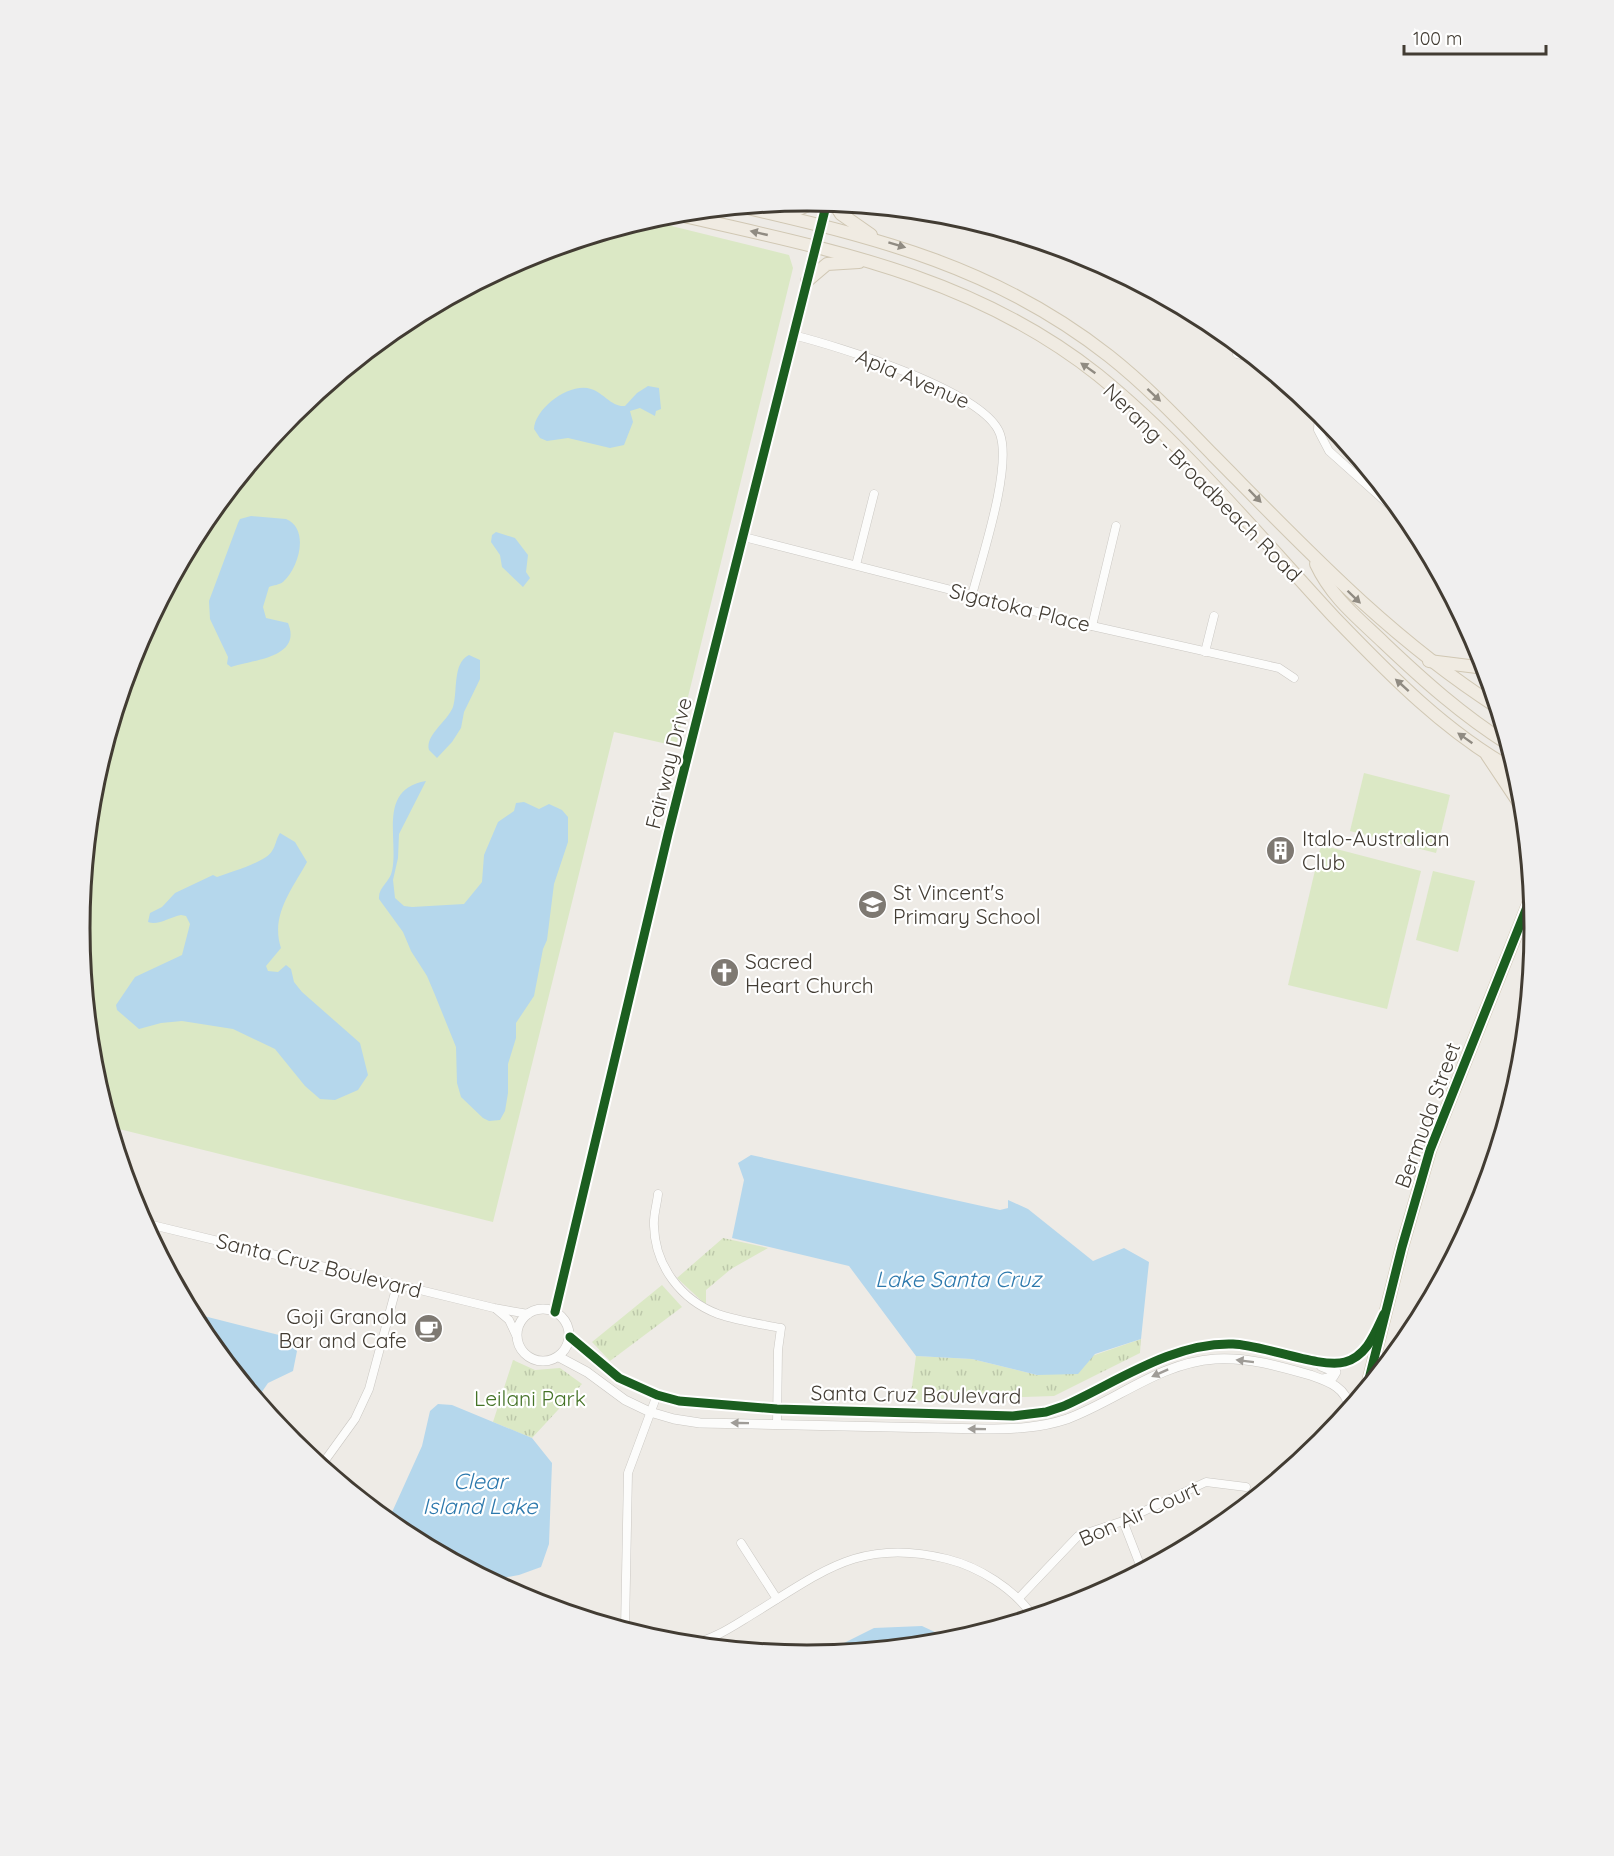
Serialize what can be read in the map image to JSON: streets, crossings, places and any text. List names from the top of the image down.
{
  "streets": {
    "main road": ["Nerang - Broadbeach Road", "Bermuda Street"],
    "street": [
      "Apia Avenue",
      "Sigatoka Place",
      "Fairway Drive",
      "Santa Cruz Boulevard",
      "Bon Air Court"
    ]
  },
  "crossings": [
    ["Apia Avenue", "Sigatoka Place"],
    ["Apia Avenue", "Fairway Drive"],
    ["Nerang - Broadbeach Road", "Fairway Drive"],
    ["Sigatoka Place", "Fairway Drive"],
    ["Fairway Drive", "Santa Cruz Boulevard"],
    ["Bermuda Street", "Santa Cruz Boulevard"]
  ],
  "water": ["Lake Santa Cruz", "Clear Island Lake"],
  "parks": ["Leilani Park"],
  "places": {
    "building": ["Italo-Australian Club"],
    "school or university": ["St Vincent's Primary School"],
    "church": ["Sacred Heart Church"],
    "cafe": ["Goji Granola Bar and Cafe"]
  },
  "scale_bar": "100 m"
}
